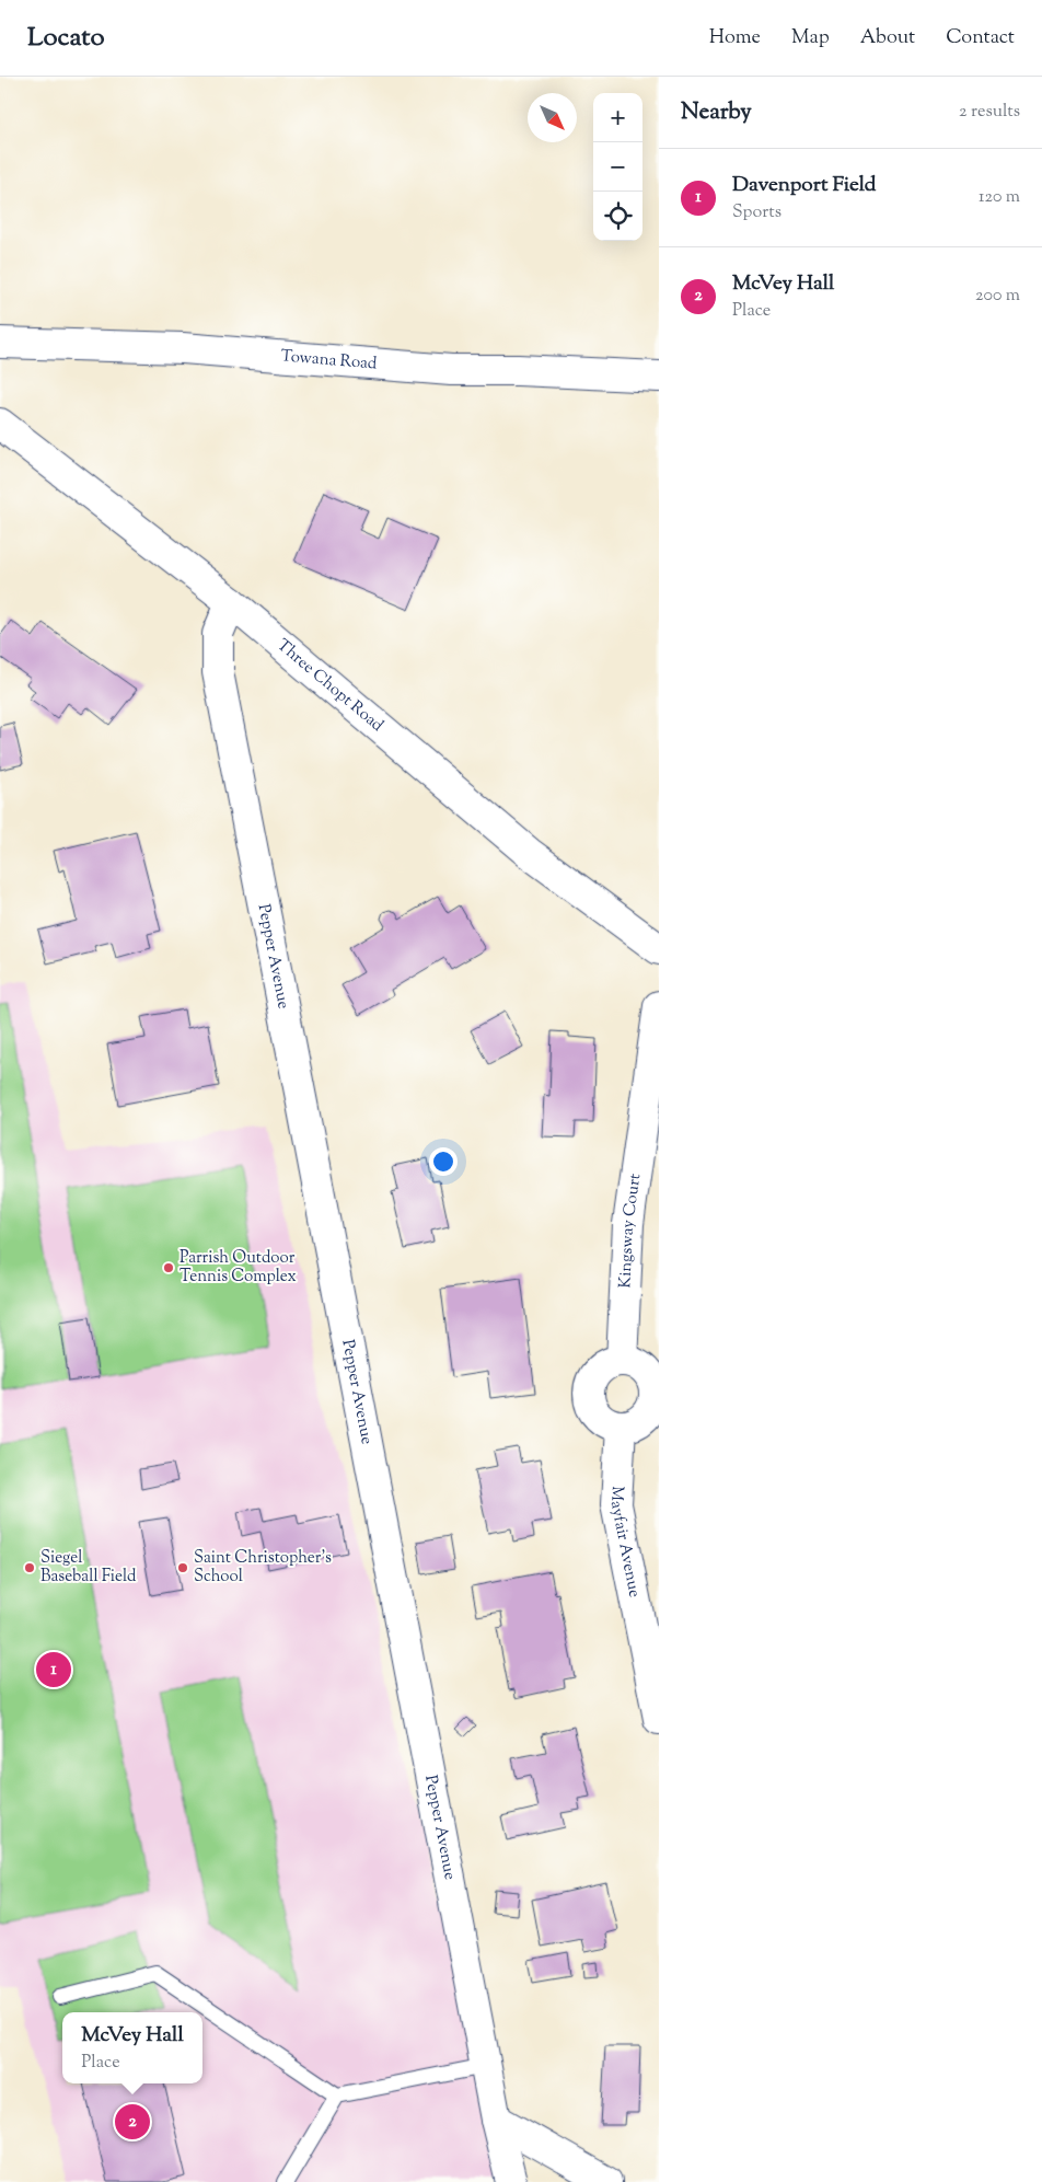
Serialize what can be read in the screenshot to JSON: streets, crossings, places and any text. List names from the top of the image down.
{
  "streets": {
    "street": [
      "Towana Road",
      "Three Chopt Road",
      "Pepper Avenue",
      "Kingsway Court",
      "Mayfair Avenue"
    ]
  },
  "crossings": [
    ["Three Chopt Road", "Pepper Avenue"],
    ["Kingsway Court", "Mayfair Avenue"]
  ],
  "places": ["Parrish Outdoor Tennis Complex", "Siegel Baseball Field", "Saint Christopher's School"],
  "north": "bottom right",
  "page": {
    "header": "Locato",
    "nav": [
      "Home",
      "Map",
      "About",
      "Contact"
    ],
    "heading": ["Nearby", "2 results"],
    "map_buttons": ["+", "−"],
    "list": [
      {
        "mark": "1",
        "name": "Davenport Field",
        "note": "Sports",
        "value": "120 m"
      },
      {
        "mark": "2",
        "name": "McVey Hall",
        "note": "Place",
        "value": "200 m"
      }
    ],
    "pins": ["1", "2"],
    "popup": ["McVey Hall", "Place"]
  }
}
